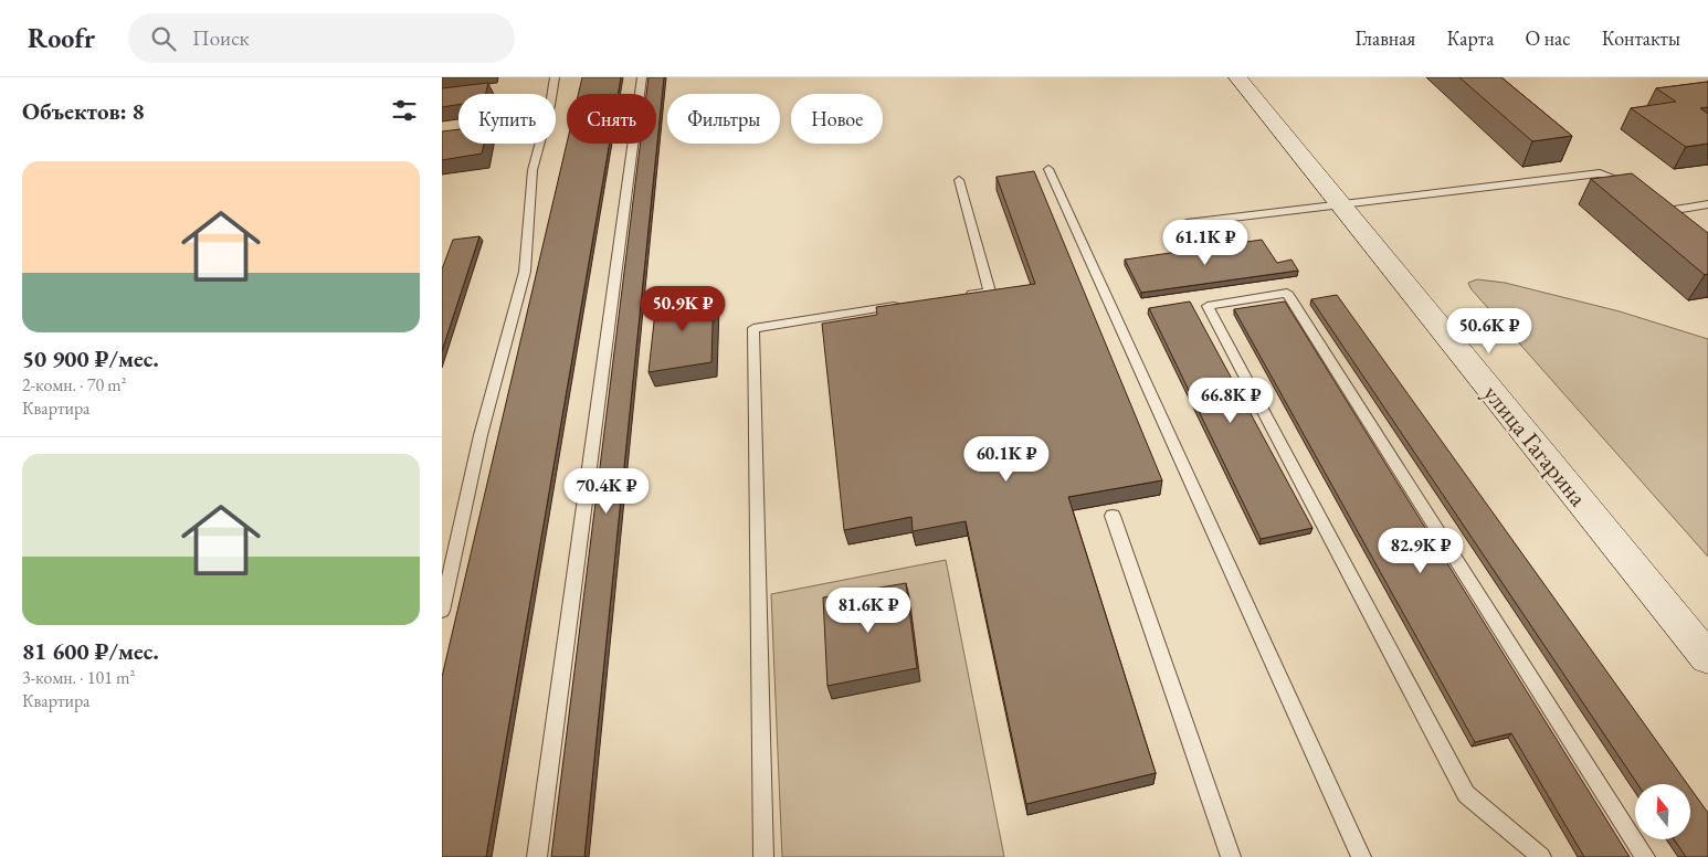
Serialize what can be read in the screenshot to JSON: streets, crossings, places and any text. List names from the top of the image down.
{
  "streets": {
    "main road": ["улица Гагарина"]
  },
  "north": "top",
  "page": {
    "header": "Roofr",
    "search": "Поиск",
    "nav": [
      "Главная",
      "Карта",
      "О нас",
      "Контакты"
    ],
    "heading": "Объектов: 8",
    "chip": [
      "Купить",
      "Снять",
      "Фильтры",
      "Новое"
    ],
    "list": [
      {
        "name": "50 900 ₽/мес.",
        "note": "2-комн. · 70 m² · Квартира"
      },
      {
        "name": "81 600 ₽/мес.",
        "note": "3-комн. · 101 m² · Квартира"
      }
    ],
    "price": [
      "61.1K ₽",
      "50.9K ₽",
      "50.6K ₽",
      "66.8K ₽",
      "60.1K ₽",
      "70.4K ₽",
      "82.9K ₽",
      "81.6K ₽"
    ]
  }
}
